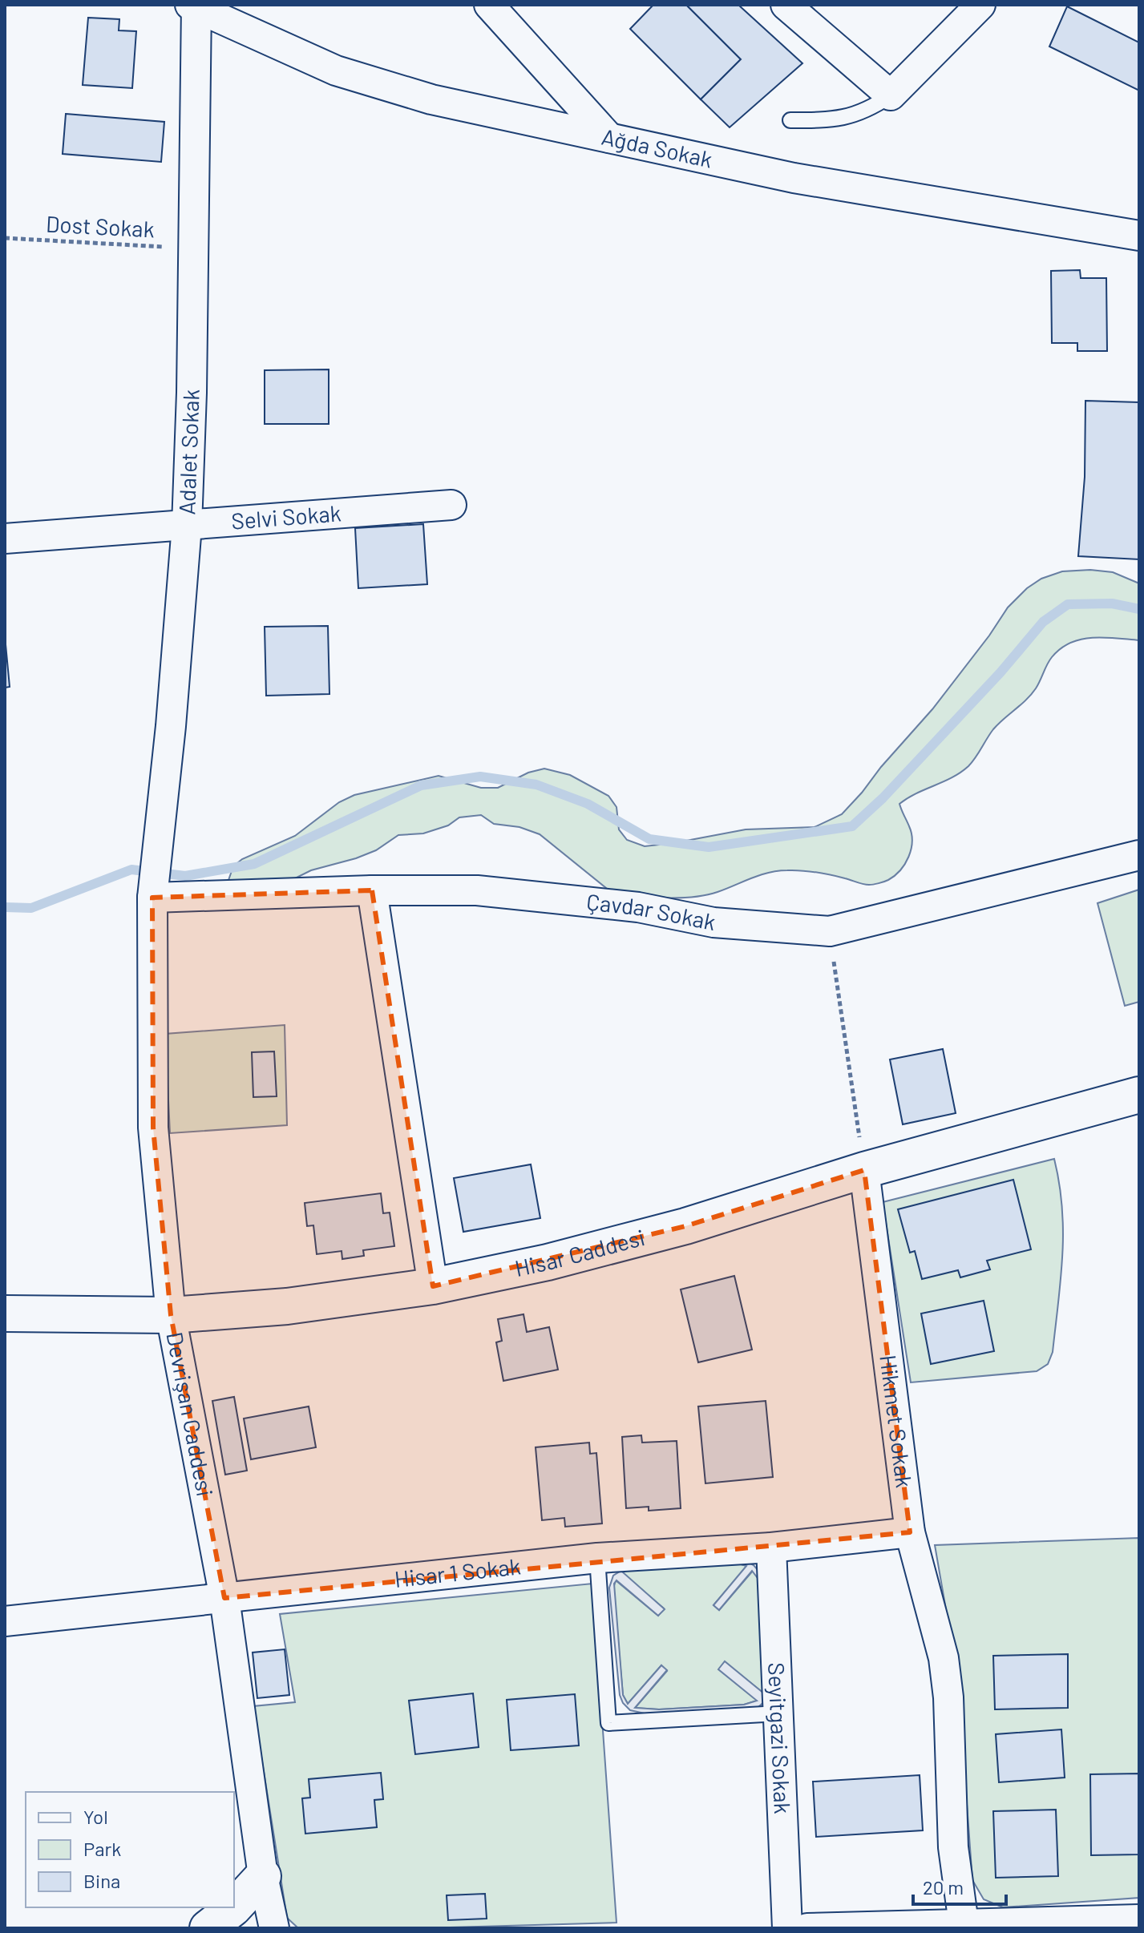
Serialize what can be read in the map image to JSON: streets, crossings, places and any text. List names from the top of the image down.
{
  "streets": {
    "street": [
      "Ağda Sokak",
      "Adalet Sokak",
      "Selvi Sokak",
      "Çavdar Sokak",
      "Hisar Caddesi",
      "Devrişan Caddesi",
      "Hikmet Sokak",
      "Hisar 1 Sokak",
      "Seyitgazi Sokak"
    ],
    "path": ["Dost Sokak"]
  },
  "crossings": [
    ["Ağda Sokak", "Adalet Sokak"],
    ["Dost Sokak", "Adalet Sokak"],
    ["Adalet Sokak", "Selvi Sokak"],
    ["Adalet Sokak", "Çavdar Sokak"],
    ["Adalet Sokak", "Devrişan Caddesi"],
    ["Çavdar Sokak", "Devrişan Caddesi"],
    ["Hisar Caddesi", "Devrişan Caddesi"],
    ["Hisar Caddesi", "Hikmet Sokak"],
    ["Devrişan Caddesi", "Hisar 1 Sokak"],
    ["Hikmet Sokak", "Hisar 1 Sokak"],
    ["Hisar 1 Sokak", "Seyitgazi Sokak"]
  ],
  "legend": ["Yol", "Park", "Bina"],
  "scale_bar": "20 m"
}
